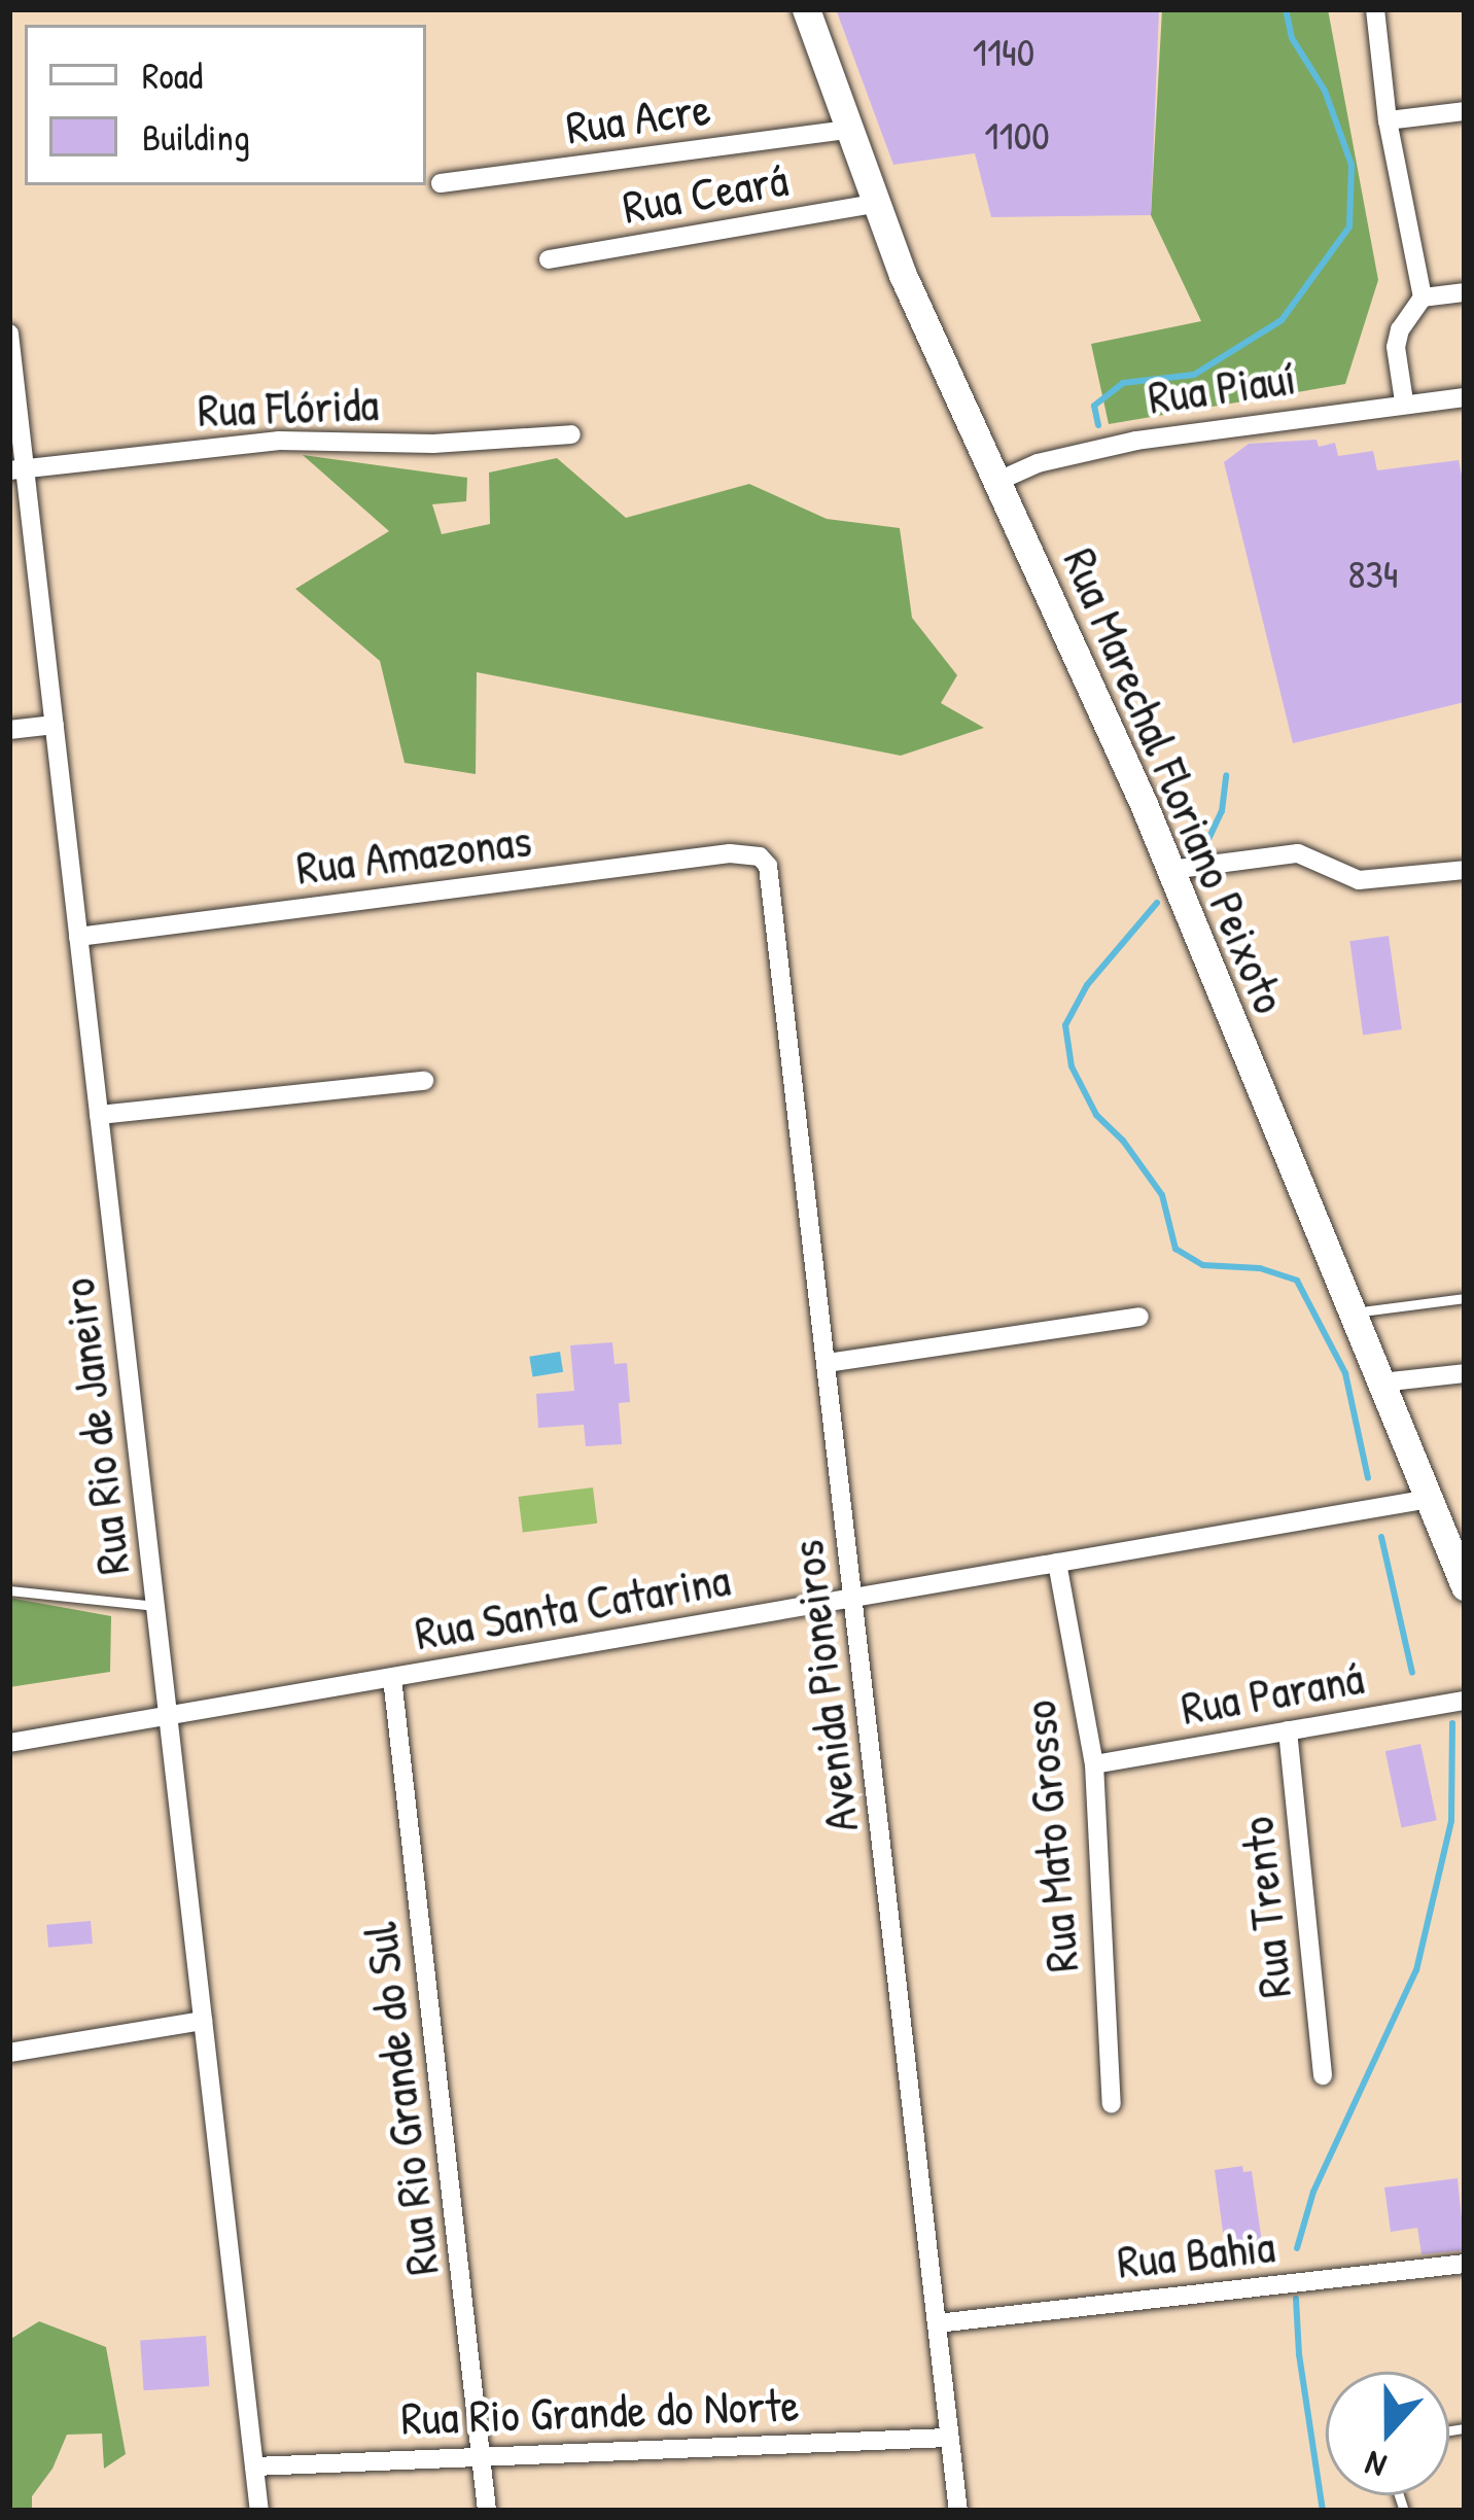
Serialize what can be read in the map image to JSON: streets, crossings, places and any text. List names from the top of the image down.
{
  "streets": {
    "main road": ["Rua Marechal Floriano Peixoto"],
    "street": [
      "Rua Acre",
      "Rua Ceará",
      "Rua Piauí",
      "Rua Flórida",
      "Rua Amazonas",
      "Rua Rio de Janeiro",
      "Rua Santa Catarina",
      "Avenida Pioneiros",
      "Rua Paraná",
      "Rua Mato Grosso",
      "Rua Trento",
      "Rua Rio Grande do Sul",
      "Rua Bahia",
      "Rua Rio Grande do Norte"
    ]
  },
  "crossings": [
    ["Rua Acre", "Rua Marechal Floriano Peixoto"],
    ["Rua Ceará", "Rua Marechal Floriano Peixoto"],
    ["Rua Piauí", "Rua Marechal Floriano Peixoto"],
    ["Rua Flórida", "Rua Rio de Janeiro"],
    ["Rua Marechal Floriano Peixoto", "Rua Santa Catarina"],
    ["Rua Amazonas", "Rua Rio de Janeiro"],
    ["Rua Amazonas", "Avenida Pioneiros"],
    ["Rua Rio de Janeiro", "Rua Santa Catarina"],
    ["Rua Rio de Janeiro", "Rua Rio Grande do Norte"],
    ["Rua Santa Catarina", "Avenida Pioneiros"],
    ["Rua Santa Catarina", "Rua Mato Grosso"],
    ["Rua Santa Catarina", "Rua Rio Grande do Sul"],
    ["Avenida Pioneiros", "Rua Bahia"],
    ["Avenida Pioneiros", "Rua Rio Grande do Norte"],
    ["Rua Paraná", "Rua Mato Grosso"],
    ["Rua Paraná", "Rua Trento"],
    ["Rua Rio Grande do Sul", "Rua Rio Grande do Norte"]
  ],
  "house_numbers": ["1140", "1100", "834"],
  "legend": ["Road", "Building"],
  "north": "bottom"
}
